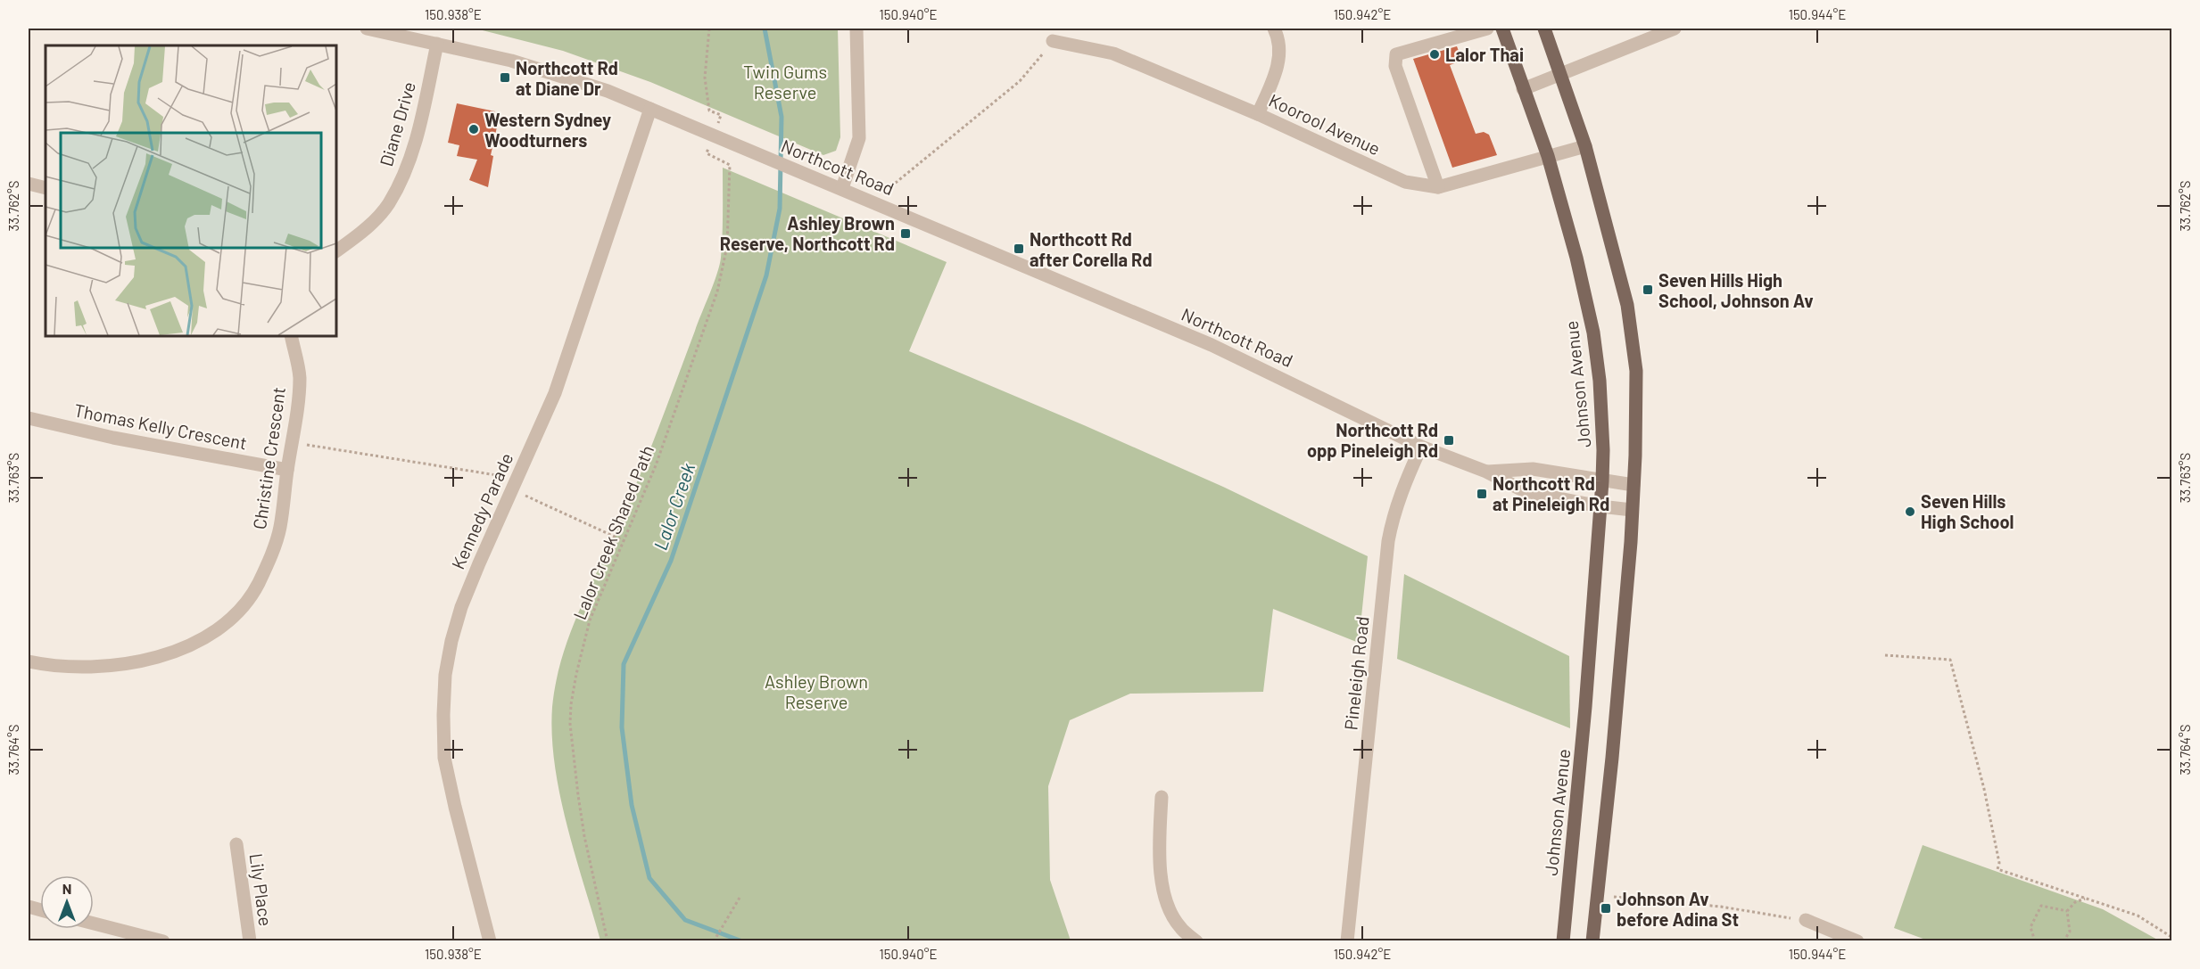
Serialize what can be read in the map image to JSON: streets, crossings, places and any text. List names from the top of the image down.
{
  "streets": {
    "main road": ["Johnson Avenue"],
    "street": [
      "Diane Drive",
      "Koorool Avenue",
      "Northcott Road",
      "Thomas Kelly Crescent",
      "Christine Crescent",
      "Kennedy Parade",
      "Pineleigh Road",
      "Lily Place"
    ],
    "path": ["Lalor Creek Shared Path"]
  },
  "crossings": [
    ["Diane Drive", "Northcott Road"],
    ["Koorool Avenue", "Johnson Avenue"],
    ["Northcott Road", "Johnson Avenue"],
    ["Northcott Road", "Kennedy Parade"],
    ["Northcott Road", "Pineleigh Road"],
    ["Thomas Kelly Crescent", "Christine Crescent"]
  ],
  "water": ["Lalor Creek"],
  "parks": ["Twin Gums Reserve", "Ashley Brown Reserve"],
  "places": {
    "other": ["Lalor Thai", "Western Sydney Woodturners", "Seven Hills High School"],
    "transit": [
      "Northcott Rd at Diane Dr",
      "Ashley Brown Reserve, Northcott Rd",
      "Northcott Rd after Corella Rd",
      "Seven Hills High School, Johnson Av",
      "Northcott Rd opp Pineleigh Rd",
      "Northcott Rd at Pineleigh Rd",
      "Johnson Av before Adina St"
    ]
  },
  "north": "top",
  "coordinates": [
    "150.938°E",
    "150.940°E",
    "150.942°E",
    "150.944°E",
    "33.762°S",
    "33.763°S",
    "33.764°S"
  ]
}
